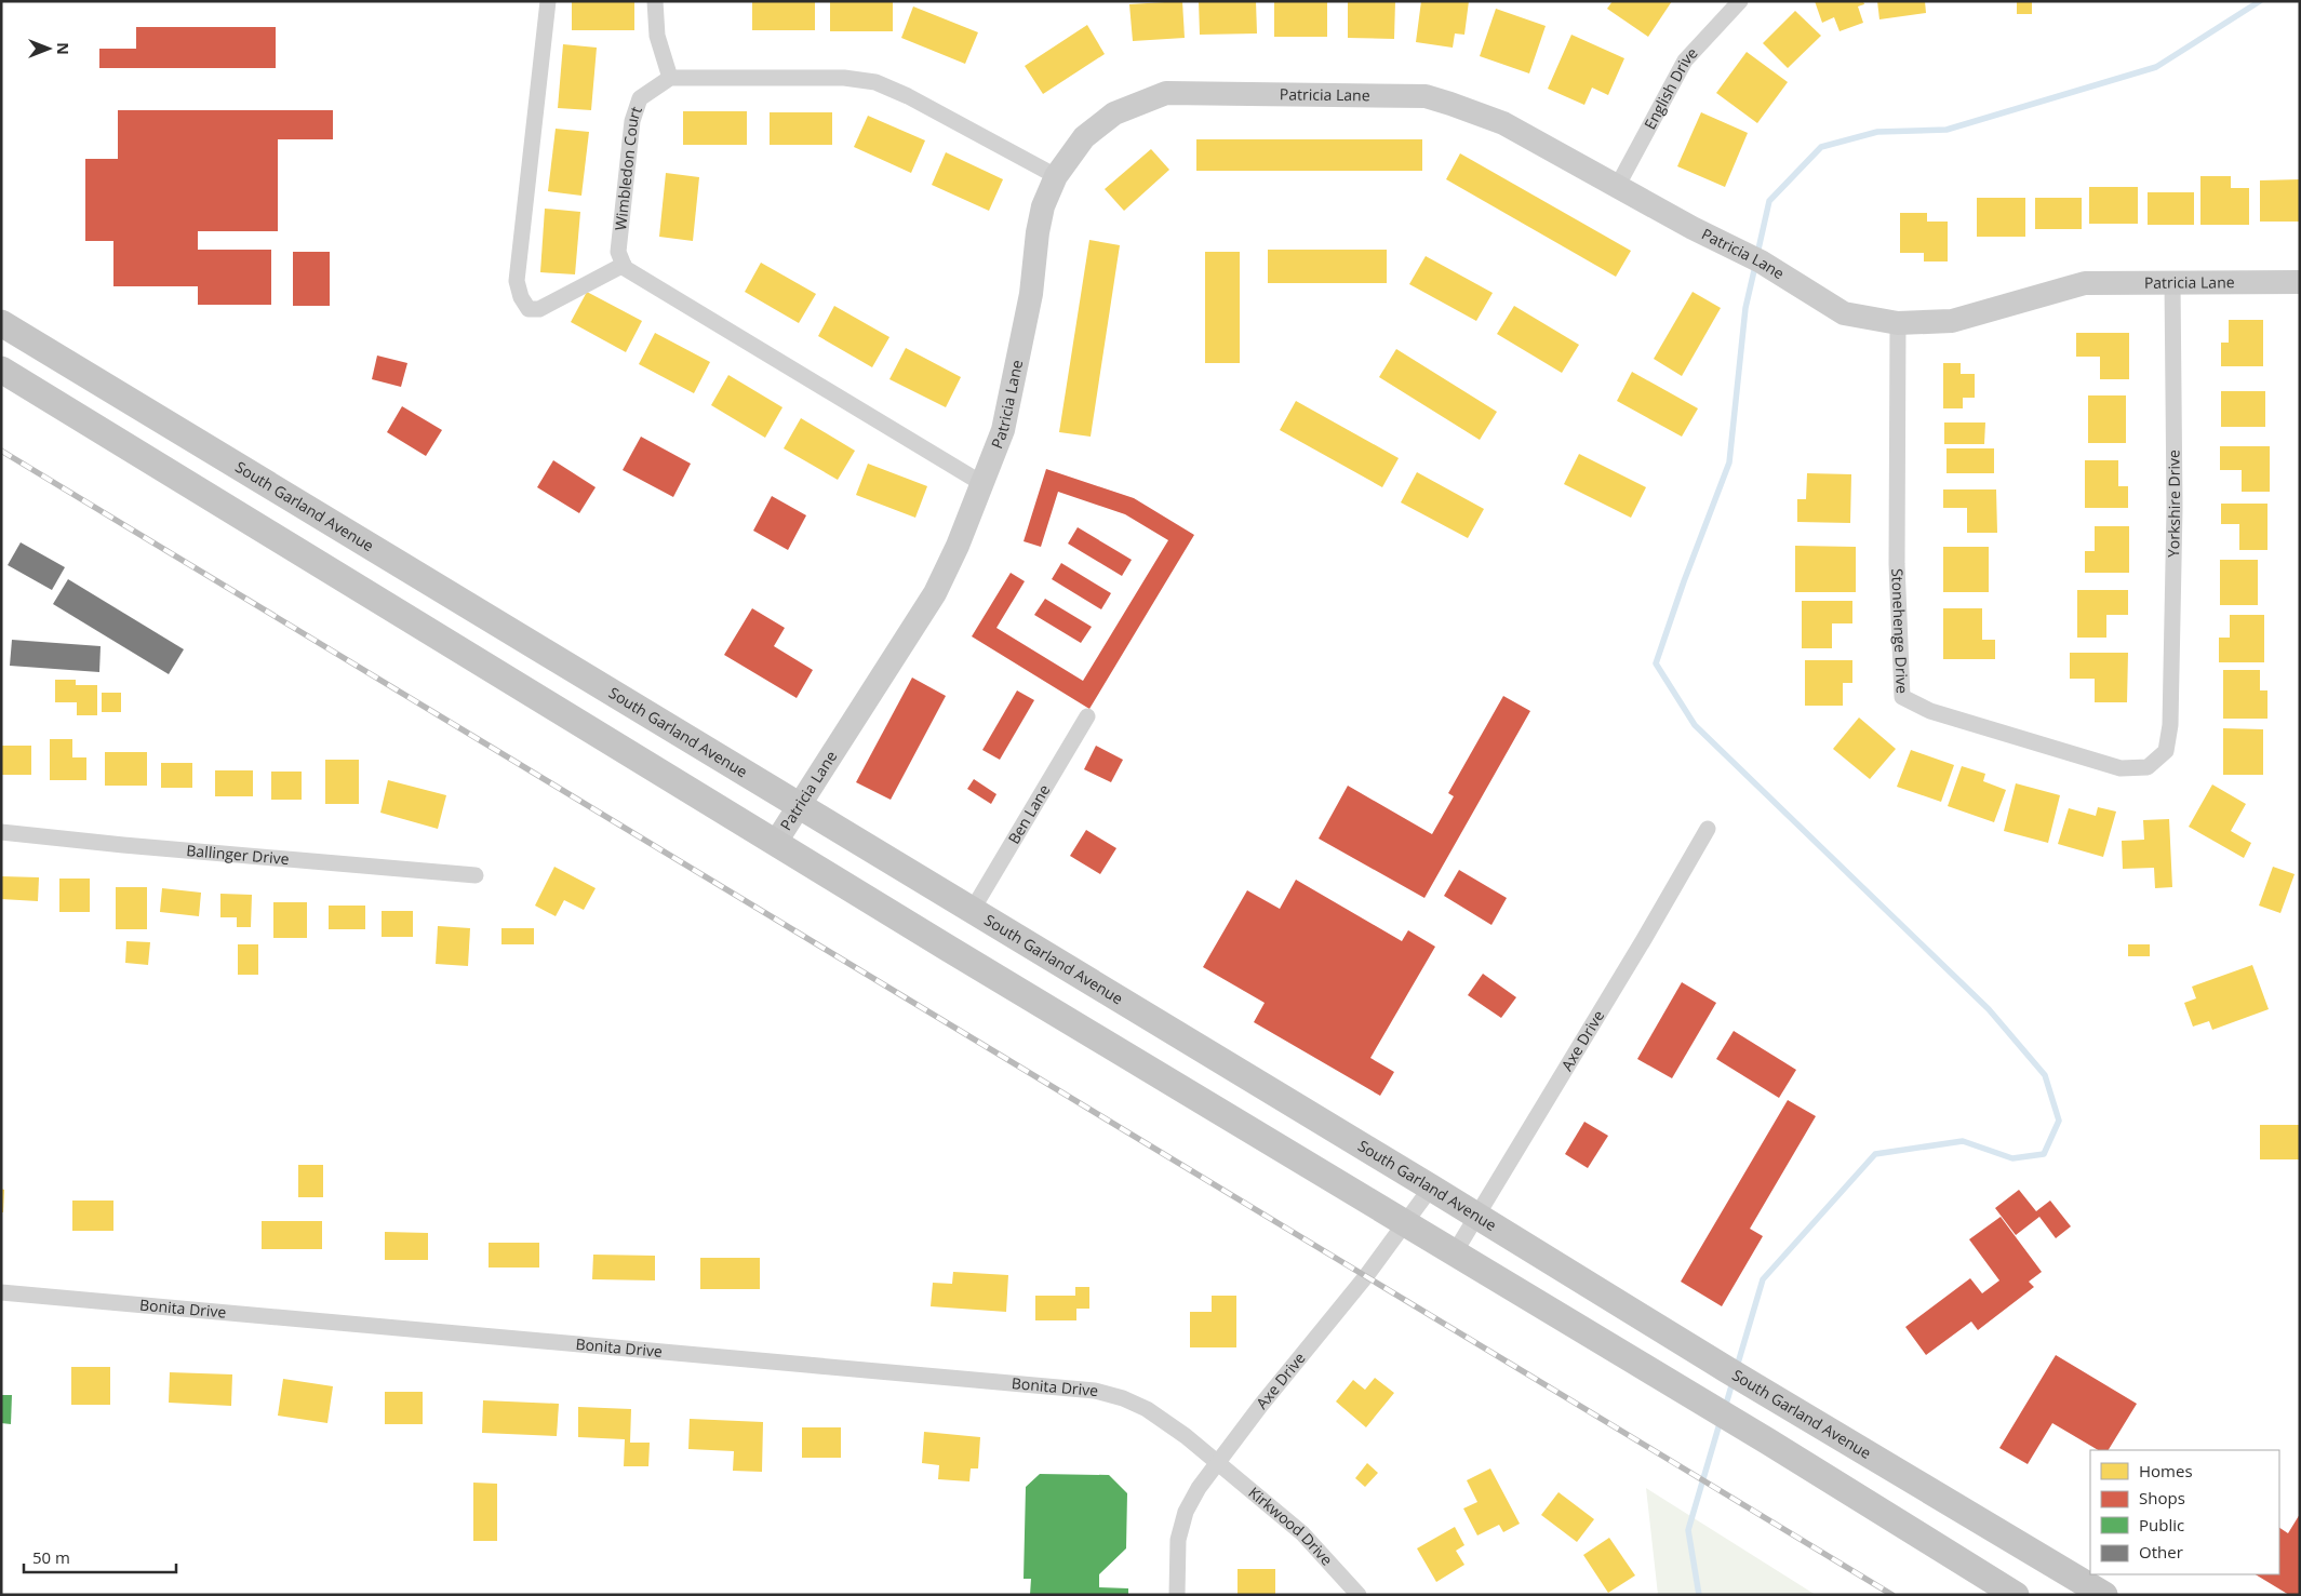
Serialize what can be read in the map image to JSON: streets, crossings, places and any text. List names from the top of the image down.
{
  "streets": {
    "main road": ["South Garland Avenue"],
    "street": [
      "English Drive",
      "Patricia Lane",
      "Wimbledon Court",
      "Yorkshire Drive",
      "Stonehenge Drive",
      "Ben Lane",
      "Ballinger Drive",
      "Axe Drive",
      "Bonita Drive",
      "Kirkwood Drive"
    ]
  },
  "crossings": [
    ["English Drive", "Patricia Lane"],
    ["Patricia Lane", "Yorkshire Drive"],
    ["Patricia Lane", "South Garland Avenue"],
    ["Patricia Lane", "Stonehenge Drive"],
    ["Yorkshire Drive", "Stonehenge Drive"],
    ["South Garland Avenue", "Ben Lane"],
    ["South Garland Avenue", "Axe Drive"],
    ["Axe Drive", "Bonita Drive"],
    ["Axe Drive", "Kirkwood Drive"],
    ["Bonita Drive", "Kirkwood Drive"]
  ],
  "legend": [
    "Homes",
    "Shops",
    "Public",
    "Other"
  ],
  "scale_bar": "50 m",
  "north": "right"
}
